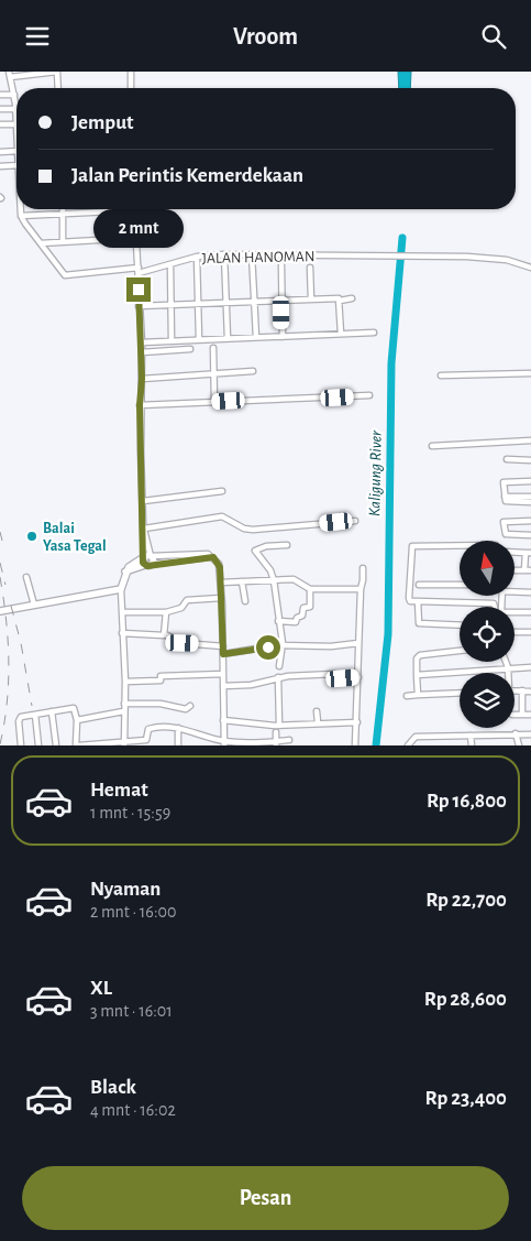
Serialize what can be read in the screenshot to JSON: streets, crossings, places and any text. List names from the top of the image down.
{
  "streets": {
    "street": ["JALAN HANOMAN"]
  },
  "water": ["Kaligung River"],
  "places": ["Balai Yasa Tegal"],
  "north": "top",
  "page": {
    "header": "Vroom",
    "banner": ["Jemput", "Jalan Perintis Kemerdekaan"],
    "bubble": "2 mnt",
    "list": [
      {
        "name": "Hemat",
        "note": "1 mnt · 15:59",
        "value": "Rp 16,800"
      },
      {
        "name": "Nyaman",
        "note": "2 mnt · 16:00",
        "value": "Rp 22,700"
      },
      {
        "name": "XL",
        "note": "3 mnt · 16:01",
        "value": "Rp 28,600"
      },
      {
        "name": "Black",
        "note": "4 mnt · 16:02",
        "value": "Rp 23,400"
      }
    ],
    "buttons": "Pesan"
  }
}
